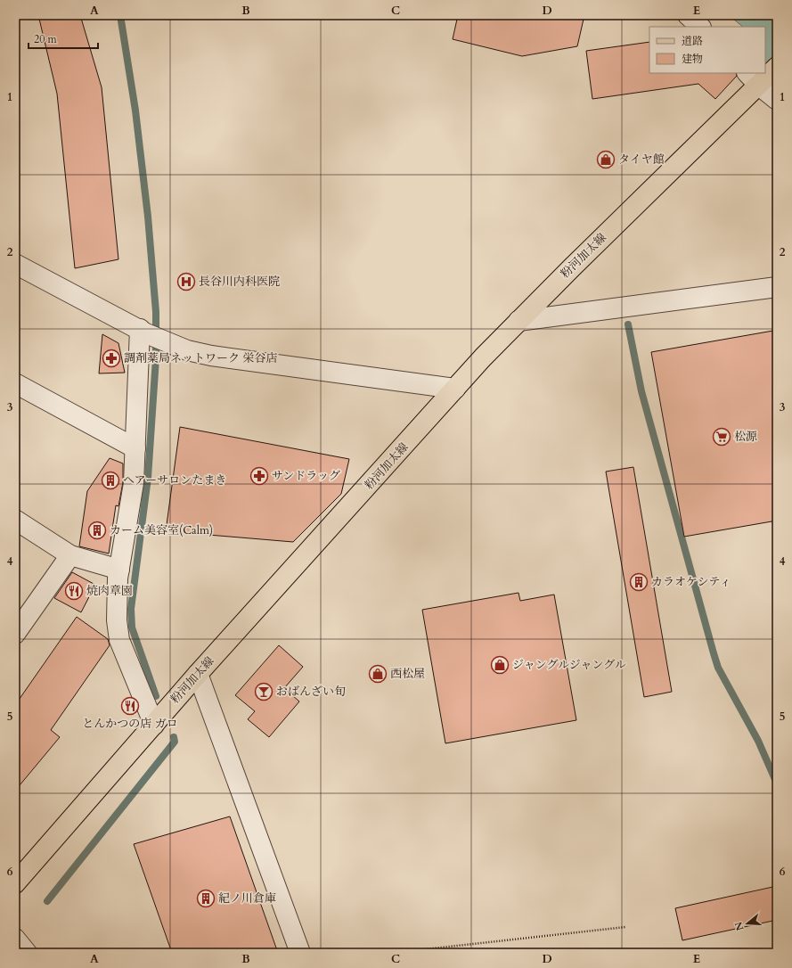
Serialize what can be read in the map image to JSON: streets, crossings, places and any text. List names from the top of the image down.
{
  "streets": {
    "main road": ["粉河加太線"]
  },
  "places": {
    "shop": ["タイヤ館", "ジャングルジャングル", "西松屋"],
    "hospital": ["長谷川内科医院"],
    "pharmacy": ["調剤薬局ネットワーク 栄谷店", "サンドラッグ"],
    "supermarket": ["松源"],
    "building": [
      "ヘアーサロンたまき",
      "カーム美容室(Calm)",
      "カラオケシティ",
      "紀ノ川倉庫"
    ],
    "restaurant": ["焼肉章園", "とんかつの店 ガロ"],
    "bar": ["おばんざい旬"]
  },
  "legend": ["道路", "建物"],
  "scale_bar": "20 m",
  "north": "left",
  "grid": {
    "columns": [
      "A",
      "B",
      "C",
      "D",
      "E"
    ],
    "rows": [
      "1",
      "2",
      "3",
      "4",
      "5",
      "6"
    ]
  }
}
